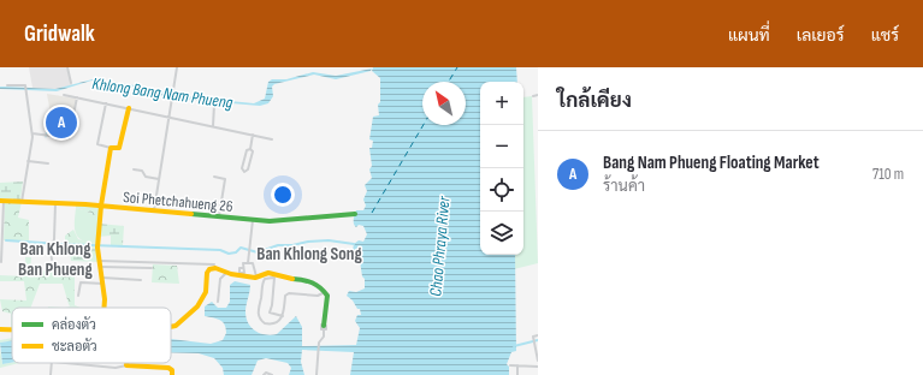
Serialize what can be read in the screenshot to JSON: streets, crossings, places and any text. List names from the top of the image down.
{
  "streets": {
    "street": ["Soi Phetchahueng 26"]
  },
  "districts": ["Ban Khlong Ban Phueng", "Ban Khlong Song"],
  "water": ["Khlong Bang Nam Phueng", "Chao Phraya River"],
  "legend": ["คล่องตัว", "ชะลอตัว"],
  "north": "top left",
  "page": {
    "header": "Gridwalk",
    "nav": ["แผนที่", "เลเยอร์", "แชร์"],
    "heading": "ใกล้เคียง",
    "map_buttons": ["+", "−"],
    "pins": "A",
    "list": [
      {
        "mark": "A",
        "name": "Bang Nam Phueng Floating Market",
        "note": "ร้านค้า",
        "value": "710 m"
      }
    ]
  }
}
